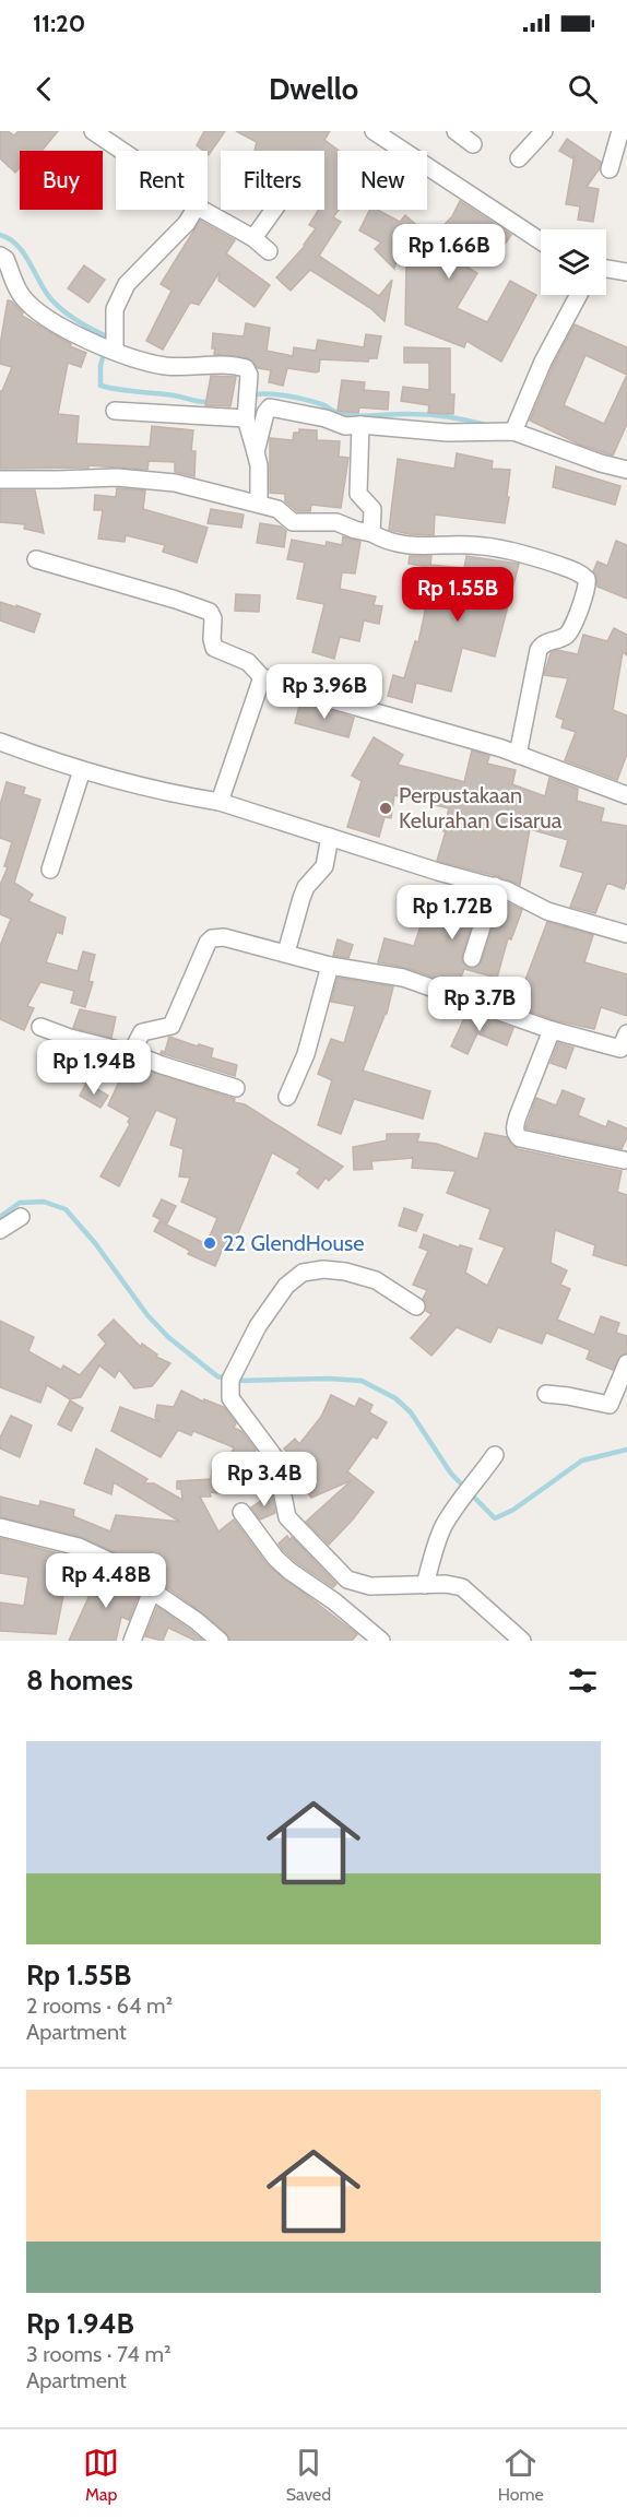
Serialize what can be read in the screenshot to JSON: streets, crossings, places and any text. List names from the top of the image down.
{
  "places": ["Perpustakaan Kelurahan Cisarua", "22 GlendHouse"],
  "page": {
    "status": "11:20",
    "header": "Dwello",
    "chip": [
      "Buy",
      "Rent",
      "Filters",
      "New"
    ],
    "price": [
      "Rp 1.66B",
      "Rp 1.55B",
      "Rp 3.96B",
      "Rp 1.72B",
      "Rp 3.7B",
      "Rp 1.94B",
      "Rp 3.4B",
      "Rp 4.48B"
    ],
    "heading": "8 homes",
    "list": [
      {
        "name": "Rp 1.55B",
        "note": "2 rooms · 64 m² · Apartment"
      },
      {
        "name": "Rp 1.94B",
        "note": "3 rooms · 74 m² · Apartment"
      }
    ],
    "tabs": ["Map", "Saved", "Home"]
  }
}
